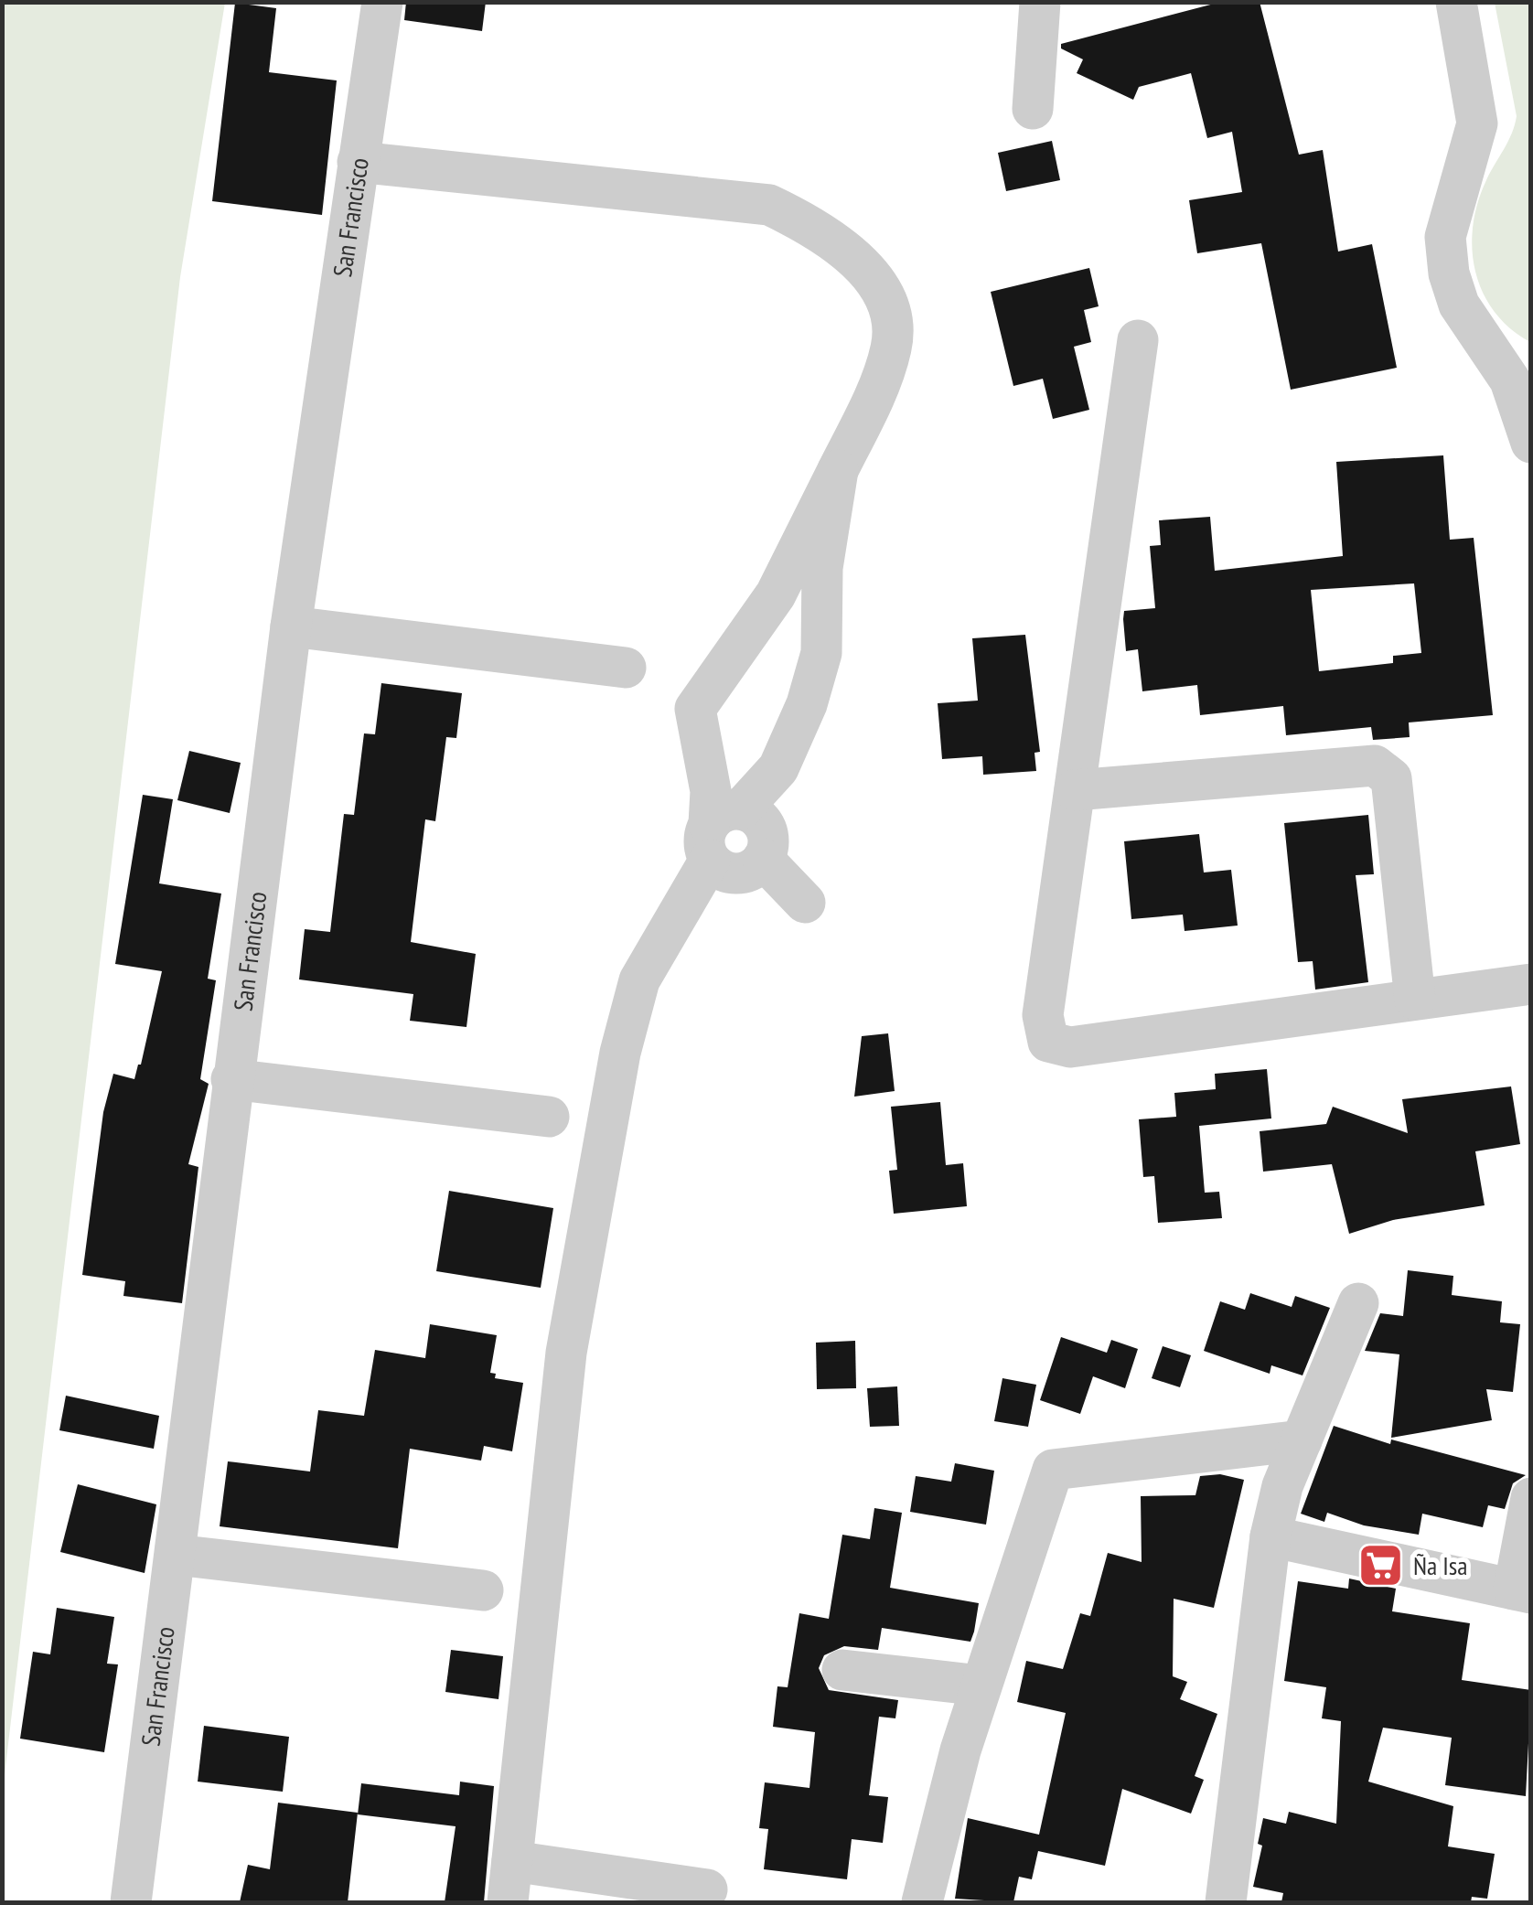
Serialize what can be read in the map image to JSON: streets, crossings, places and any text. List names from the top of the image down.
{
  "streets": {
    "street": ["San Francisco"]
  },
  "places": {
    "supermarket": ["Ña Isa"]
  }
}
